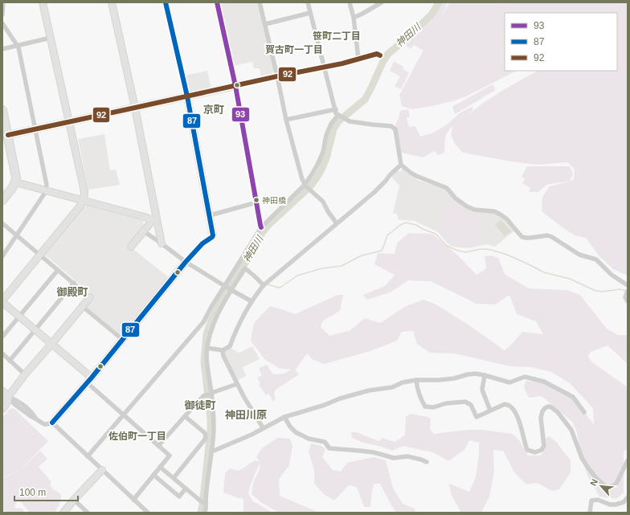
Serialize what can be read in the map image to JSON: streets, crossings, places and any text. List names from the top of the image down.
{
  "districts": [
    "笹町二丁目",
    "賀古町一丁目",
    "京町",
    "御殿町",
    "御徒町",
    "神田川原",
    "佐伯町一丁目"
  ],
  "water": ["神田川"],
  "places": ["神田橋"],
  "lines": ["transit line 93", "transit line 87", "transit line 92"],
  "legend": ["93", "87", "92"],
  "scale_bar": "100 m",
  "north": "top left"
}
